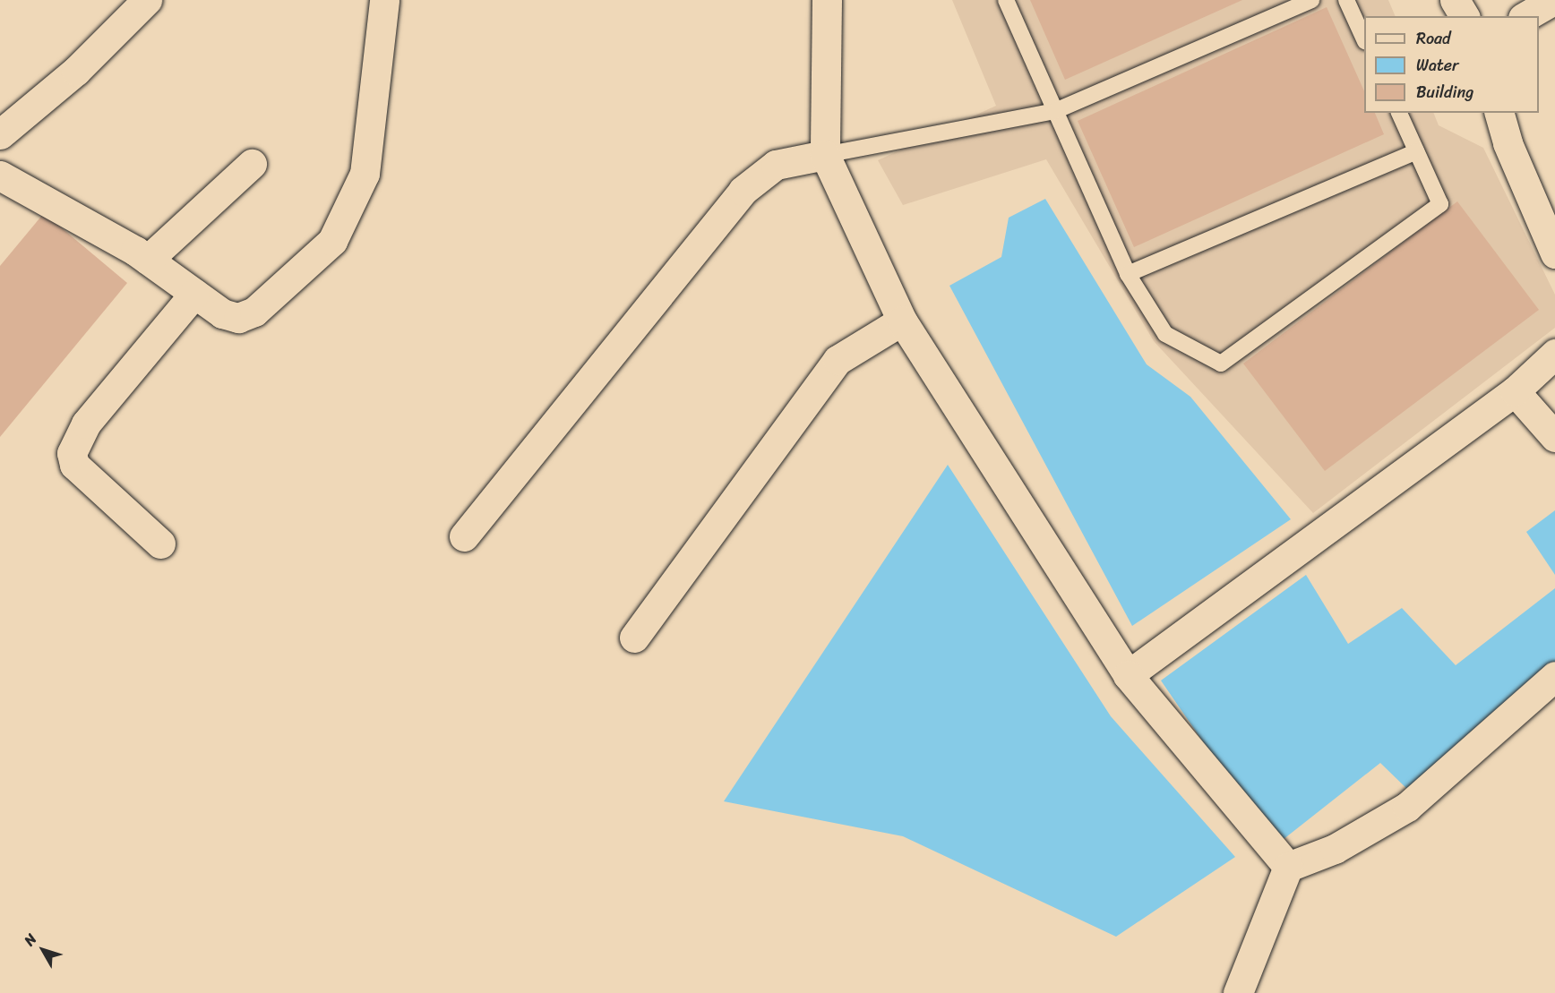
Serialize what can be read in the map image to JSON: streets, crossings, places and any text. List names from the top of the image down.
{
  "legend": ["Road", "Water", "Building"],
  "north": "top left"
}
